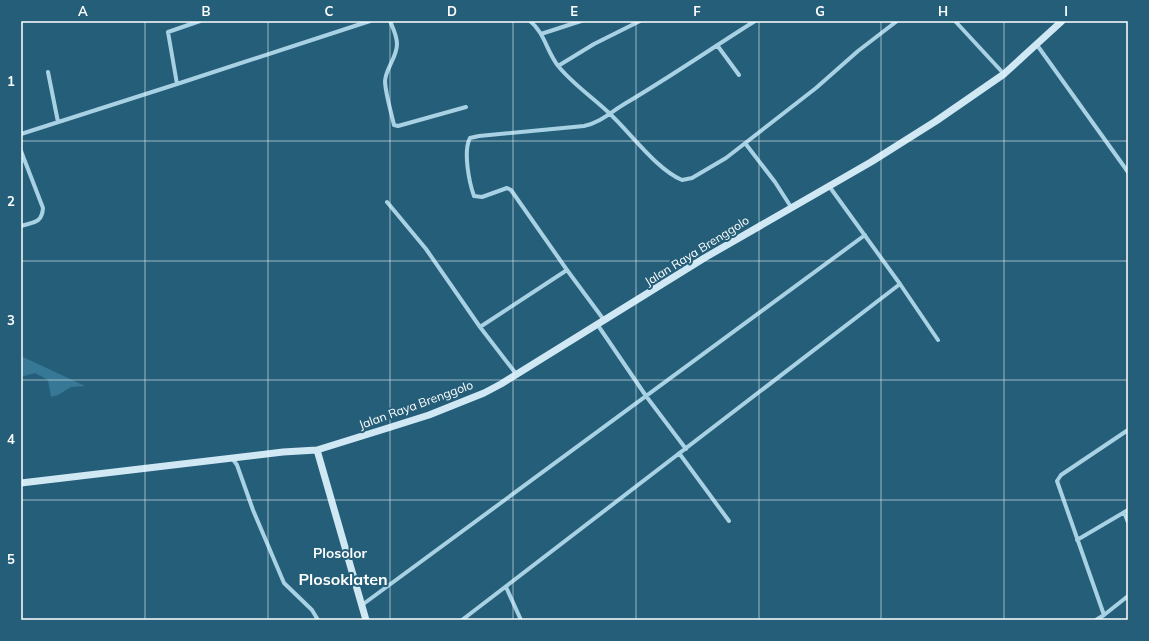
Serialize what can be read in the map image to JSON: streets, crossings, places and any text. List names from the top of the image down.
{
  "streets": {
    "main road": ["Jalan Raya Brenggolo"]
  },
  "districts": ["Plosolor", "Plosoklaten"],
  "grid": {
    "columns": [
      "A",
      "B",
      "C",
      "D",
      "E",
      "F",
      "G",
      "H",
      "I"
    ],
    "rows": [
      "1",
      "2",
      "3",
      "4",
      "5"
    ]
  }
}
